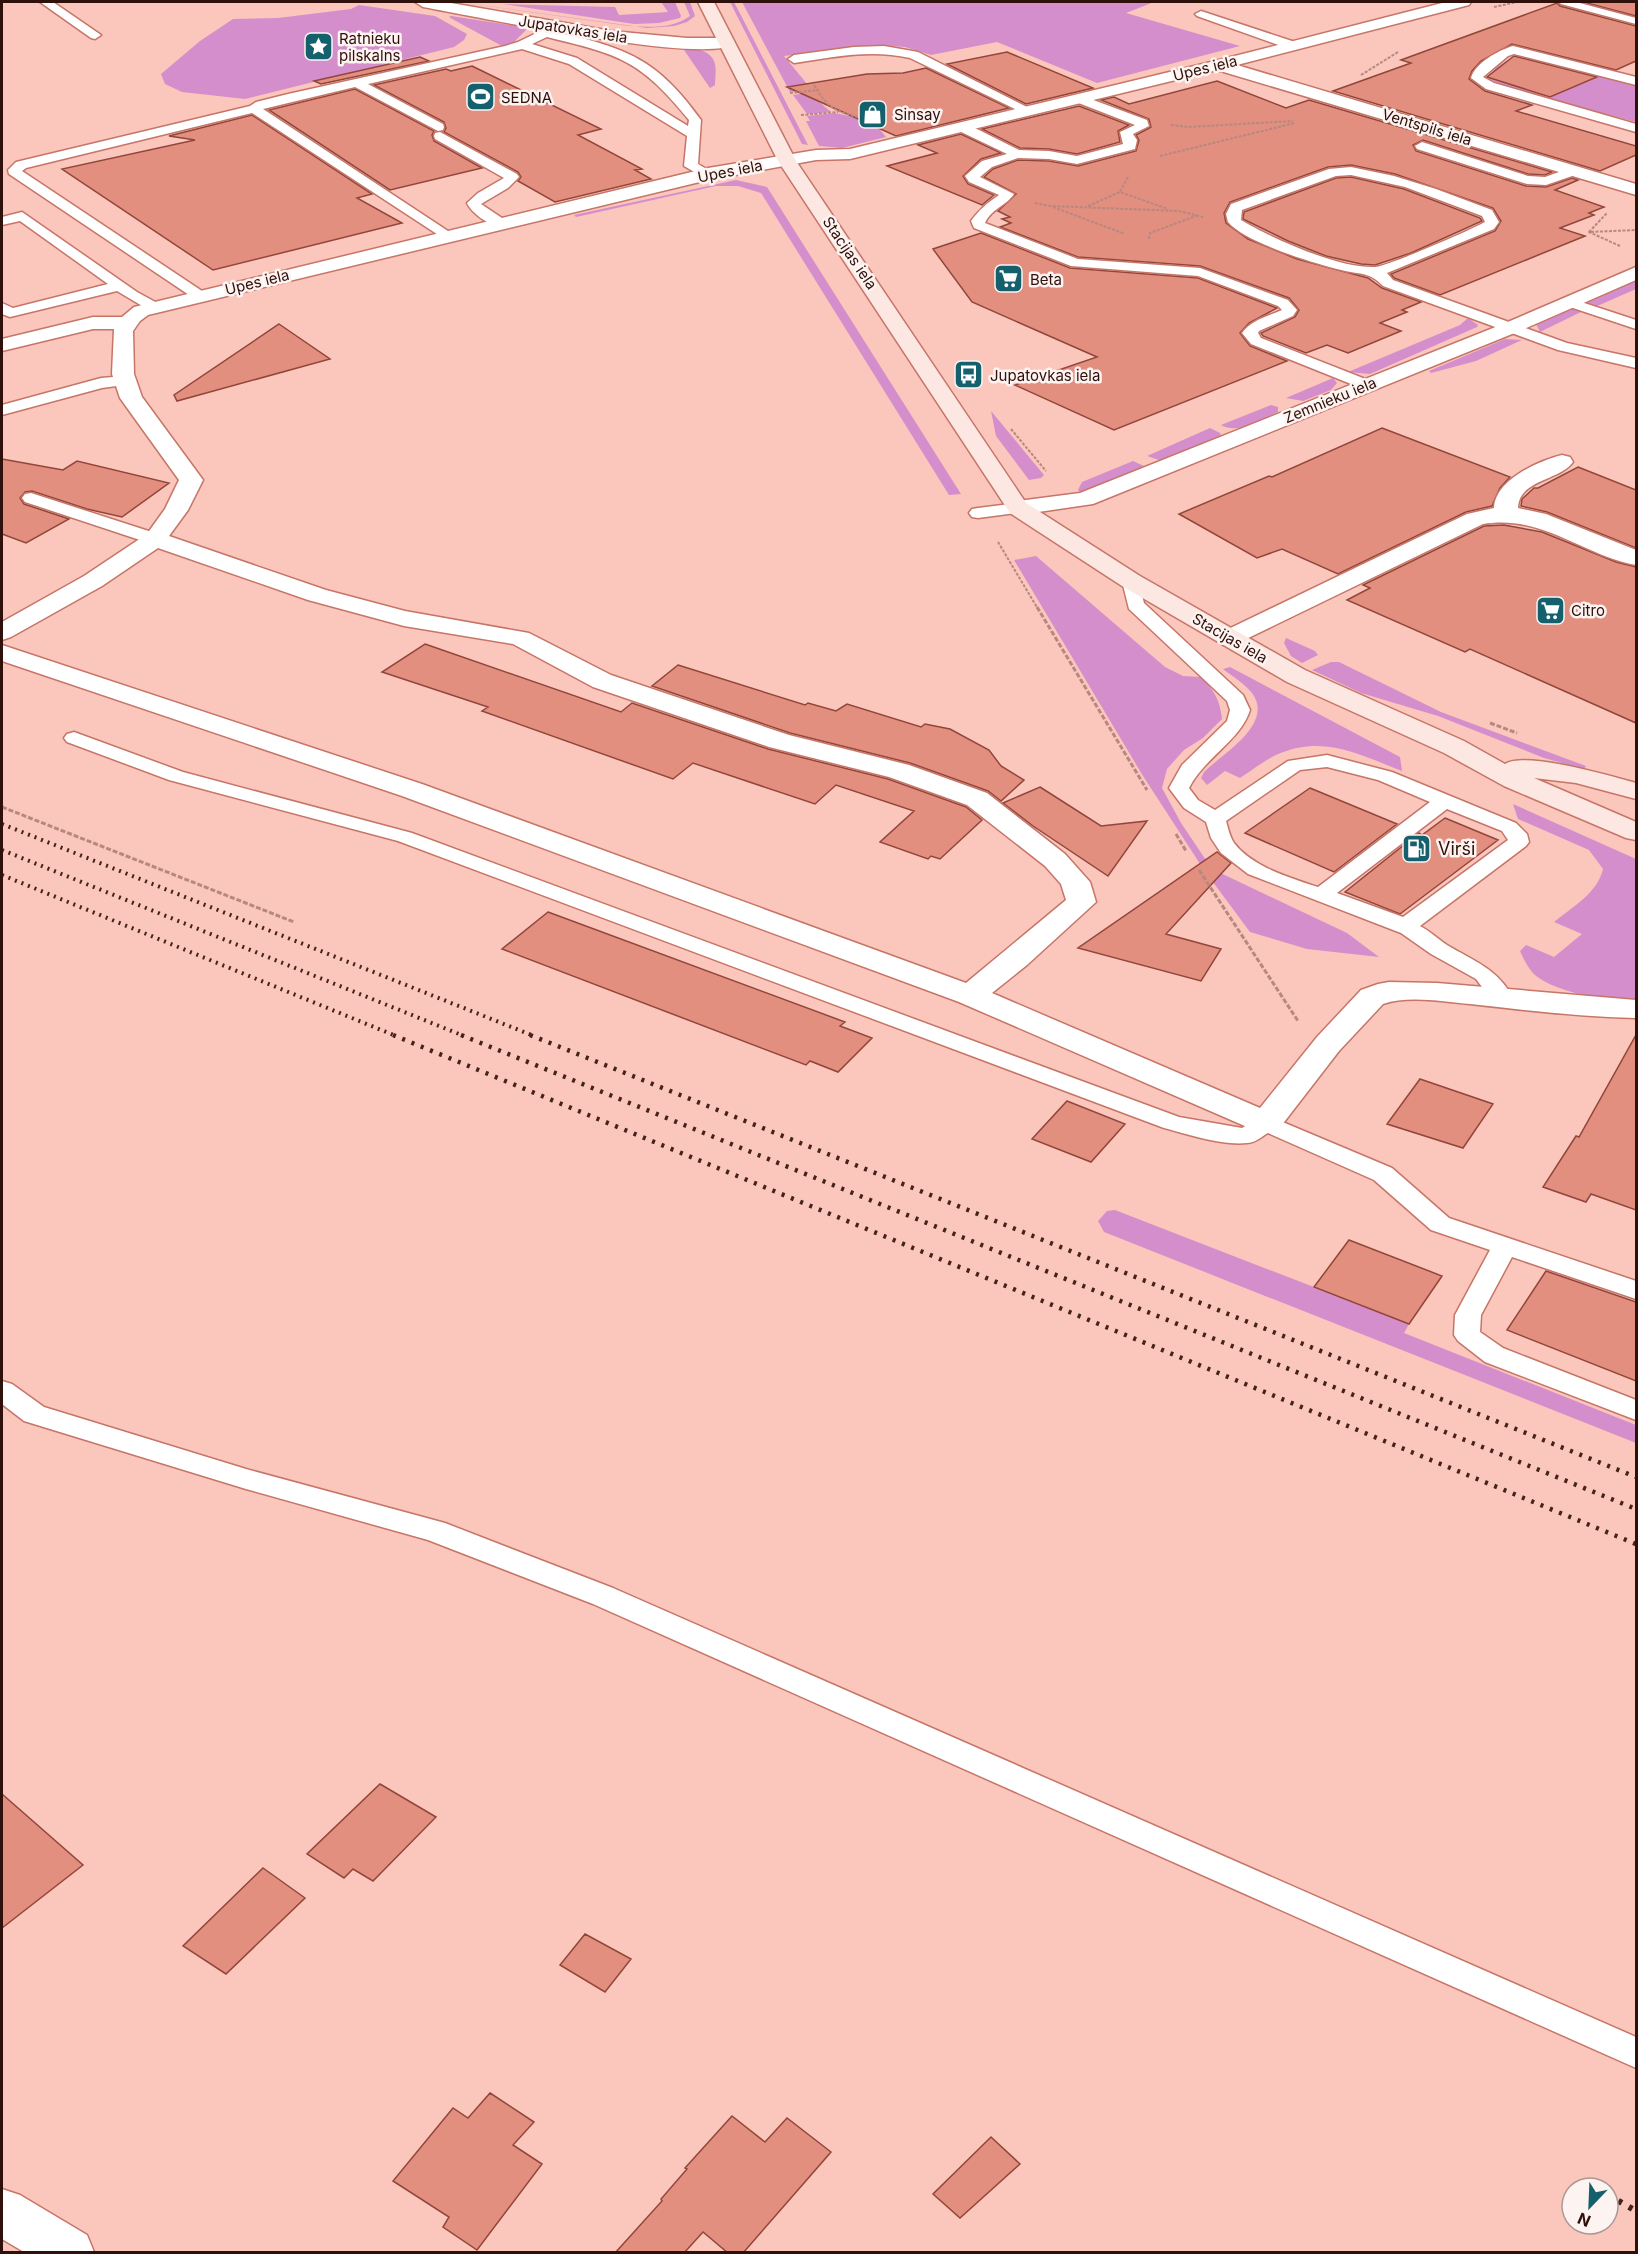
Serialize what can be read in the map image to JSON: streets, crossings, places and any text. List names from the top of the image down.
{
  "streets": {
    "main road": ["Stacijas iela"],
    "street": [
      "Jupatovkas iela",
      "Upes iela",
      "Ventspils iela",
      "Zemnieku iela"
    ]
  },
  "crossings": [
    ["Jupatovkas iela", "Stacijas iela"],
    ["Upes iela", "Ventspils iela"],
    ["Upes iela", "Stacijas iela"],
    ["Stacijas iela", "Zemnieku iela"]
  ],
  "places": {
    "place": ["Ratnieku pilskalns"],
    "sports": ["SEDNA"],
    "shop": ["Sinsay"],
    "supermarket": ["Beta", "Citro"],
    "bus stop": ["Jupatovkas iela"],
    "fuel station": ["Virši"]
  },
  "north": "bottom left"
}
